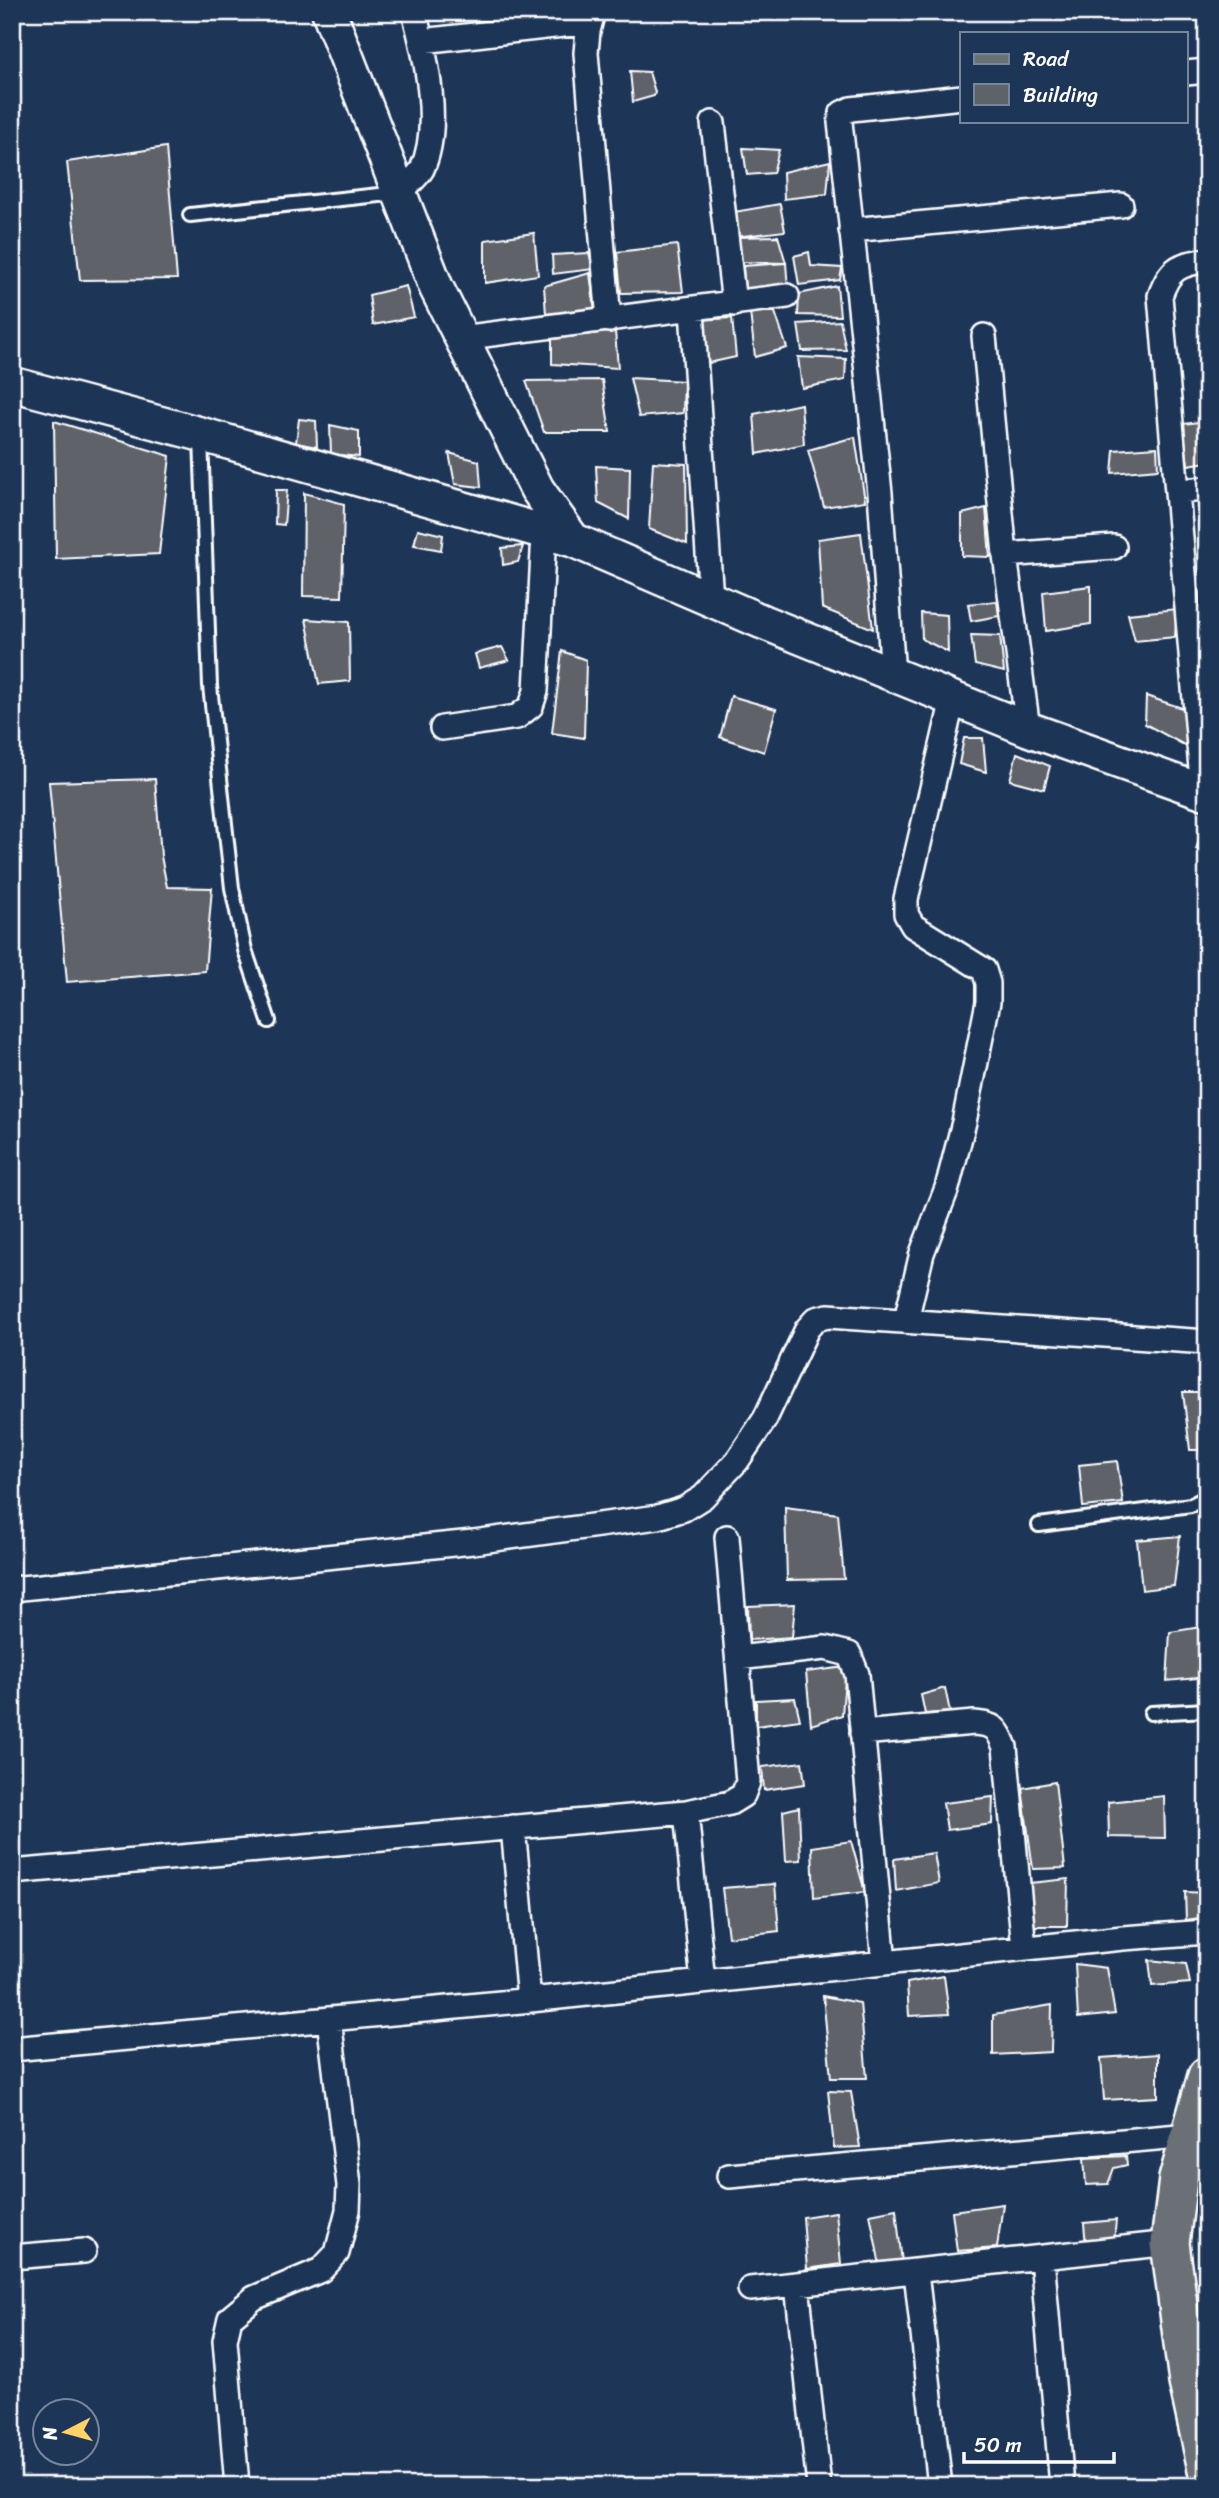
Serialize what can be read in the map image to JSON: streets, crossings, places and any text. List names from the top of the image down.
{
  "legend": ["Road", "Building"],
  "scale_bar": "50 m",
  "north": "left"
}
